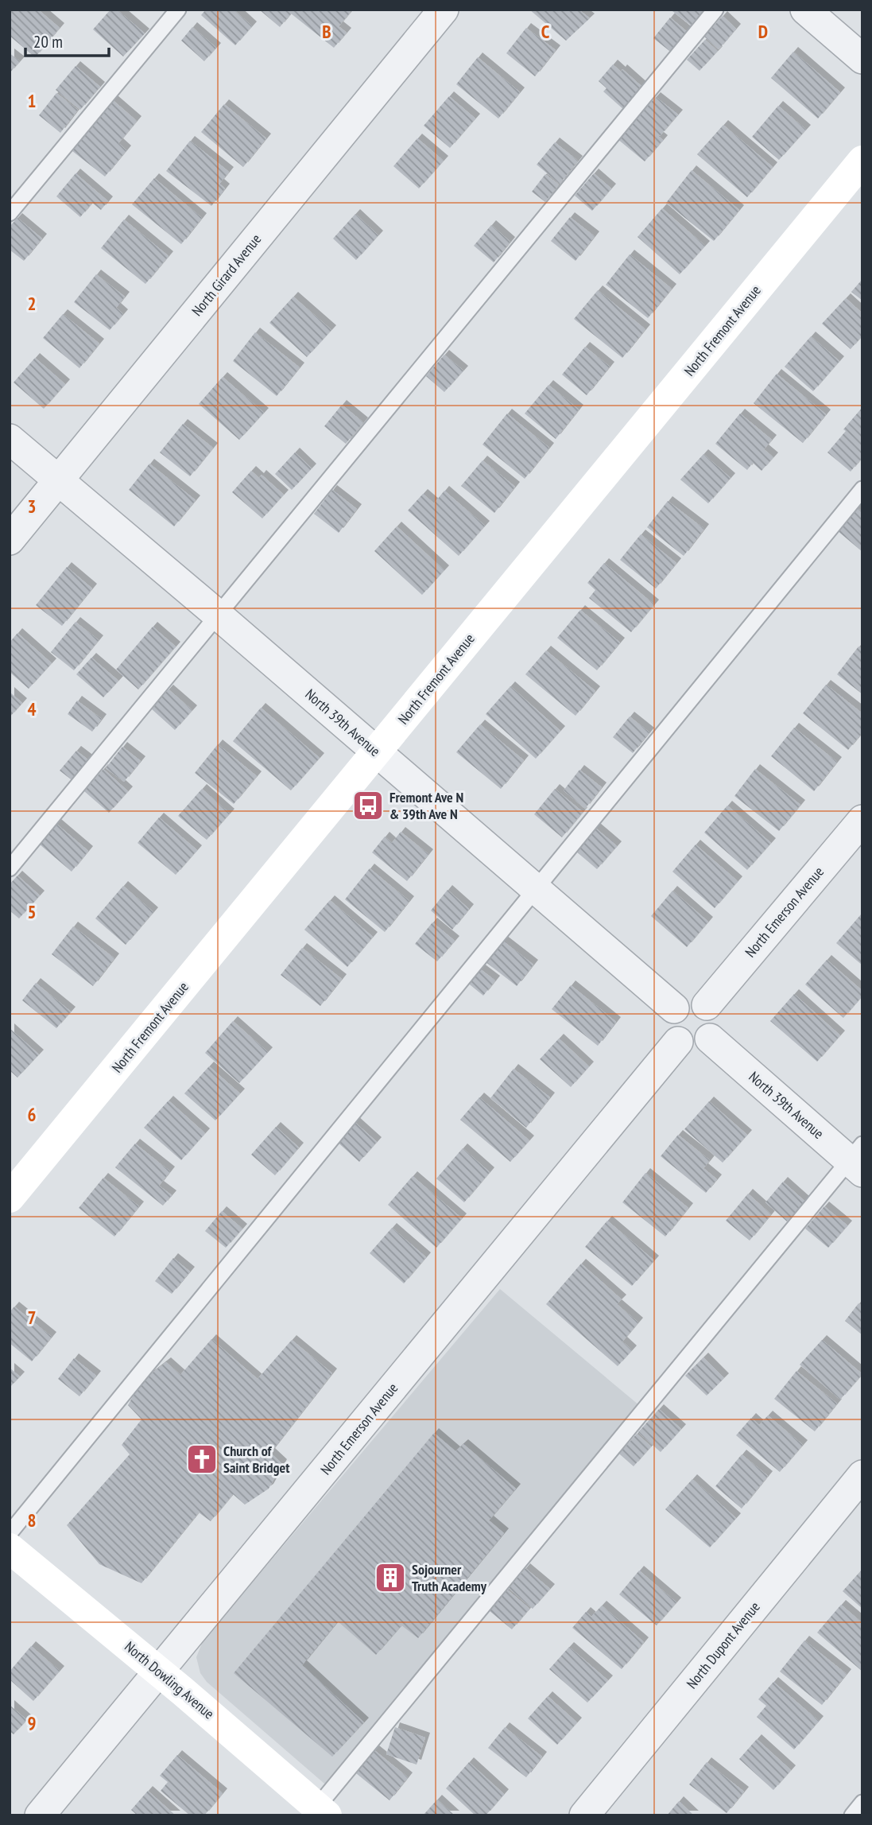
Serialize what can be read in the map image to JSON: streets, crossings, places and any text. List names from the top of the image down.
{
  "streets": {
    "street": [
      "North Girard Avenue",
      "North Fremont Avenue",
      "North 39th Avenue",
      "North Emerson Avenue",
      "North Dupont Avenue",
      "North Dowling Avenue"
    ]
  },
  "crossings": [
    ["North Girard Avenue", "North 39th Avenue"],
    ["North Fremont Avenue", "North 39th Avenue"],
    ["North 39th Avenue", "North Emerson Avenue"],
    ["North Emerson Avenue", "North Dowling Avenue"]
  ],
  "places": {
    "bus stop": ["Fremont Ave N & 39th Ave N"],
    "church": ["Church of Saint Bridget"],
    "building": ["Sojourner Truth Academy"]
  },
  "scale_bar": "20 m",
  "grid": {
    "columns": ["B", "C", "D"],
    "rows": [
      "1",
      "2",
      "3",
      "4",
      "5",
      "6",
      "7",
      "8",
      "9"
    ]
  }
}
